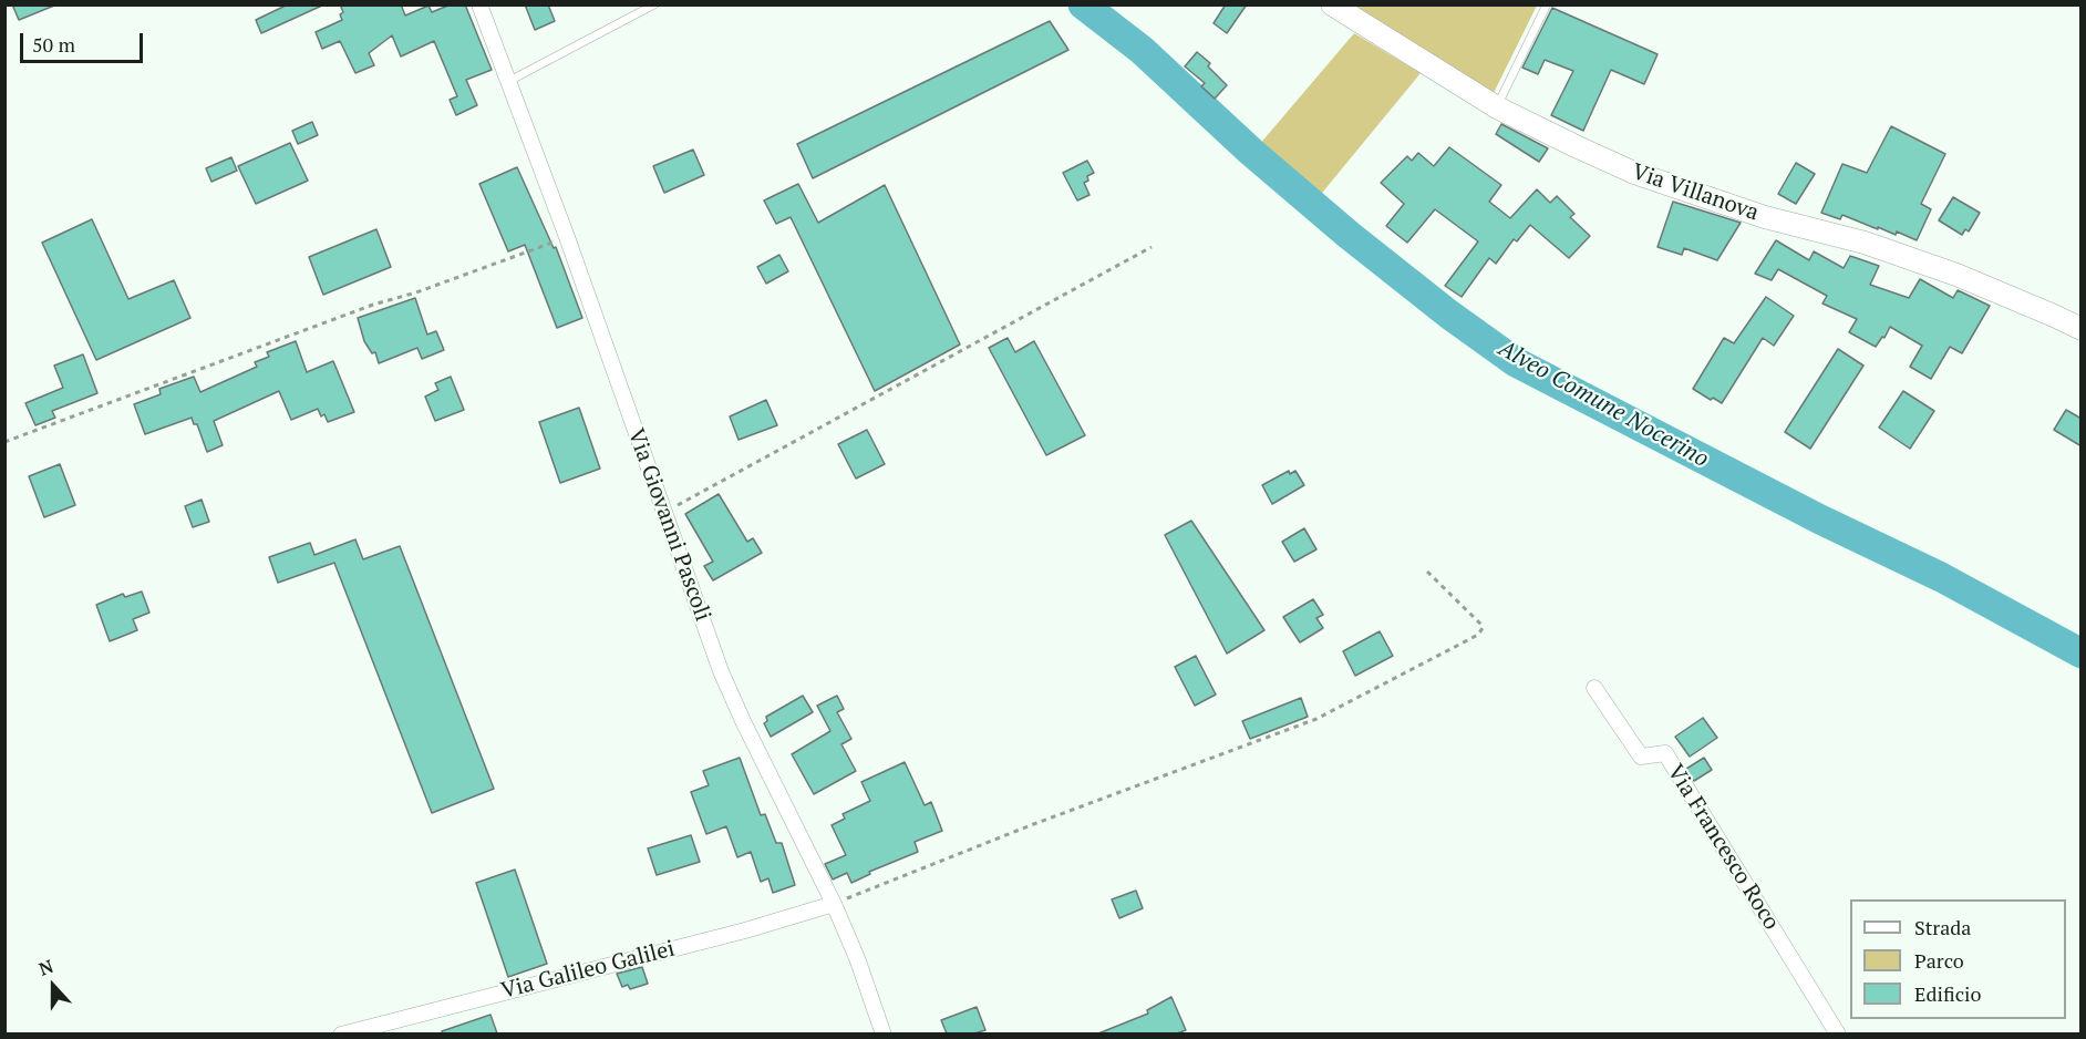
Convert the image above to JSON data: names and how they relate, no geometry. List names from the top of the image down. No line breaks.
{"streets":{"main road":["Via Villanova"],"street":["Via Giovanni Pascoli","Via Francesco Roco","Via Galileo Galilei"]},"crossings":[["Via Giovanni Pascoli","Via Galileo Galilei"]],"water":["Alveo Comune Nocerino"],"legend":["Strada","Parco","Edificio"],"scale_bar":"50 m","north":"top"}
